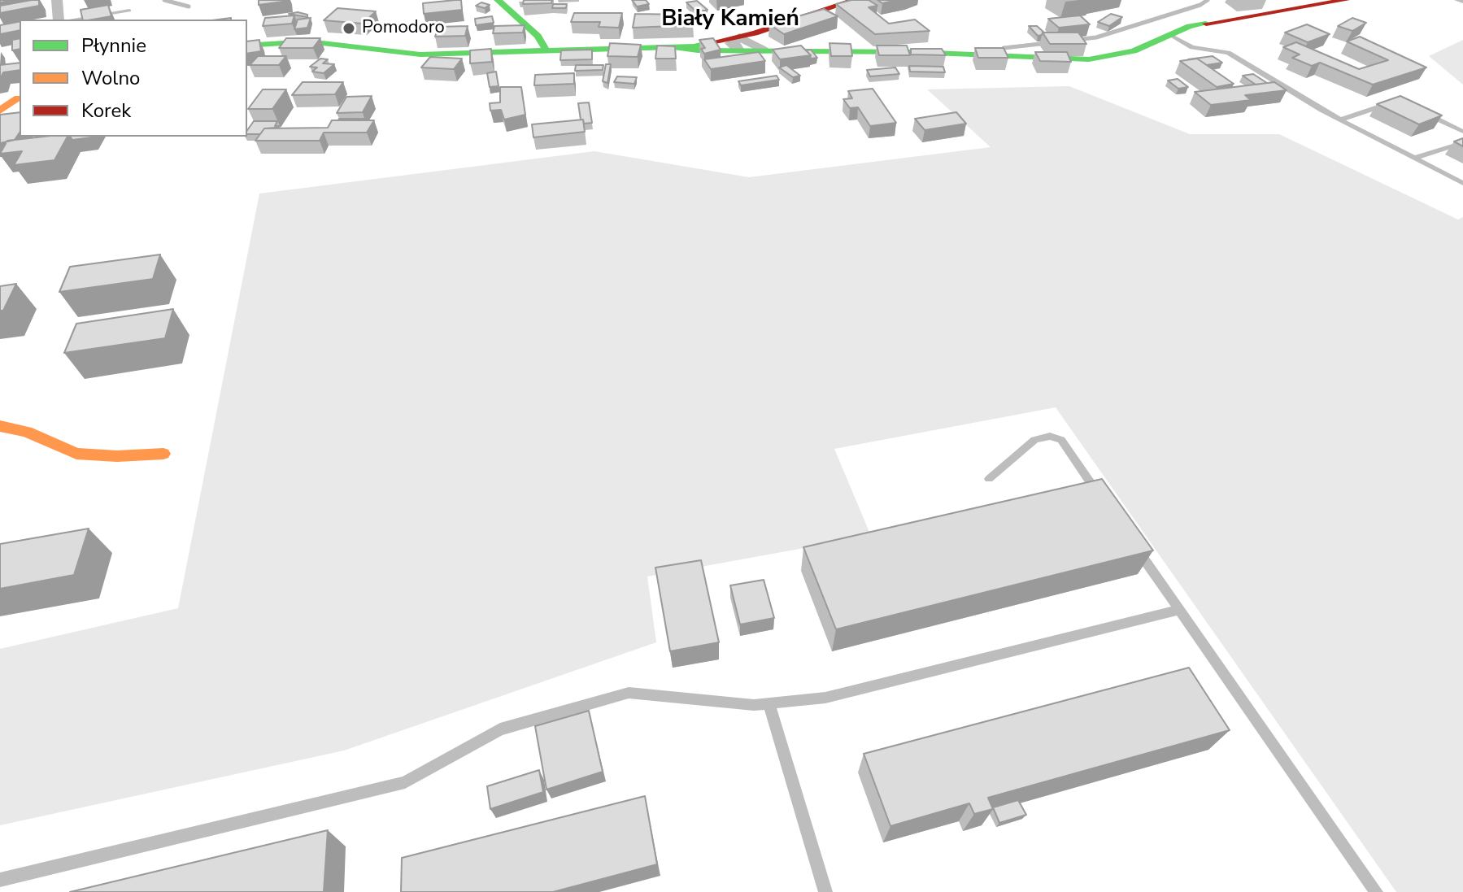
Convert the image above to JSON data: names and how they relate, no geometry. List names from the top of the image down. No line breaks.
{"districts":["Biały Kamień"],"places":["Pomodoro"],"legend":["Płynnie","Wolno","Korek"]}
